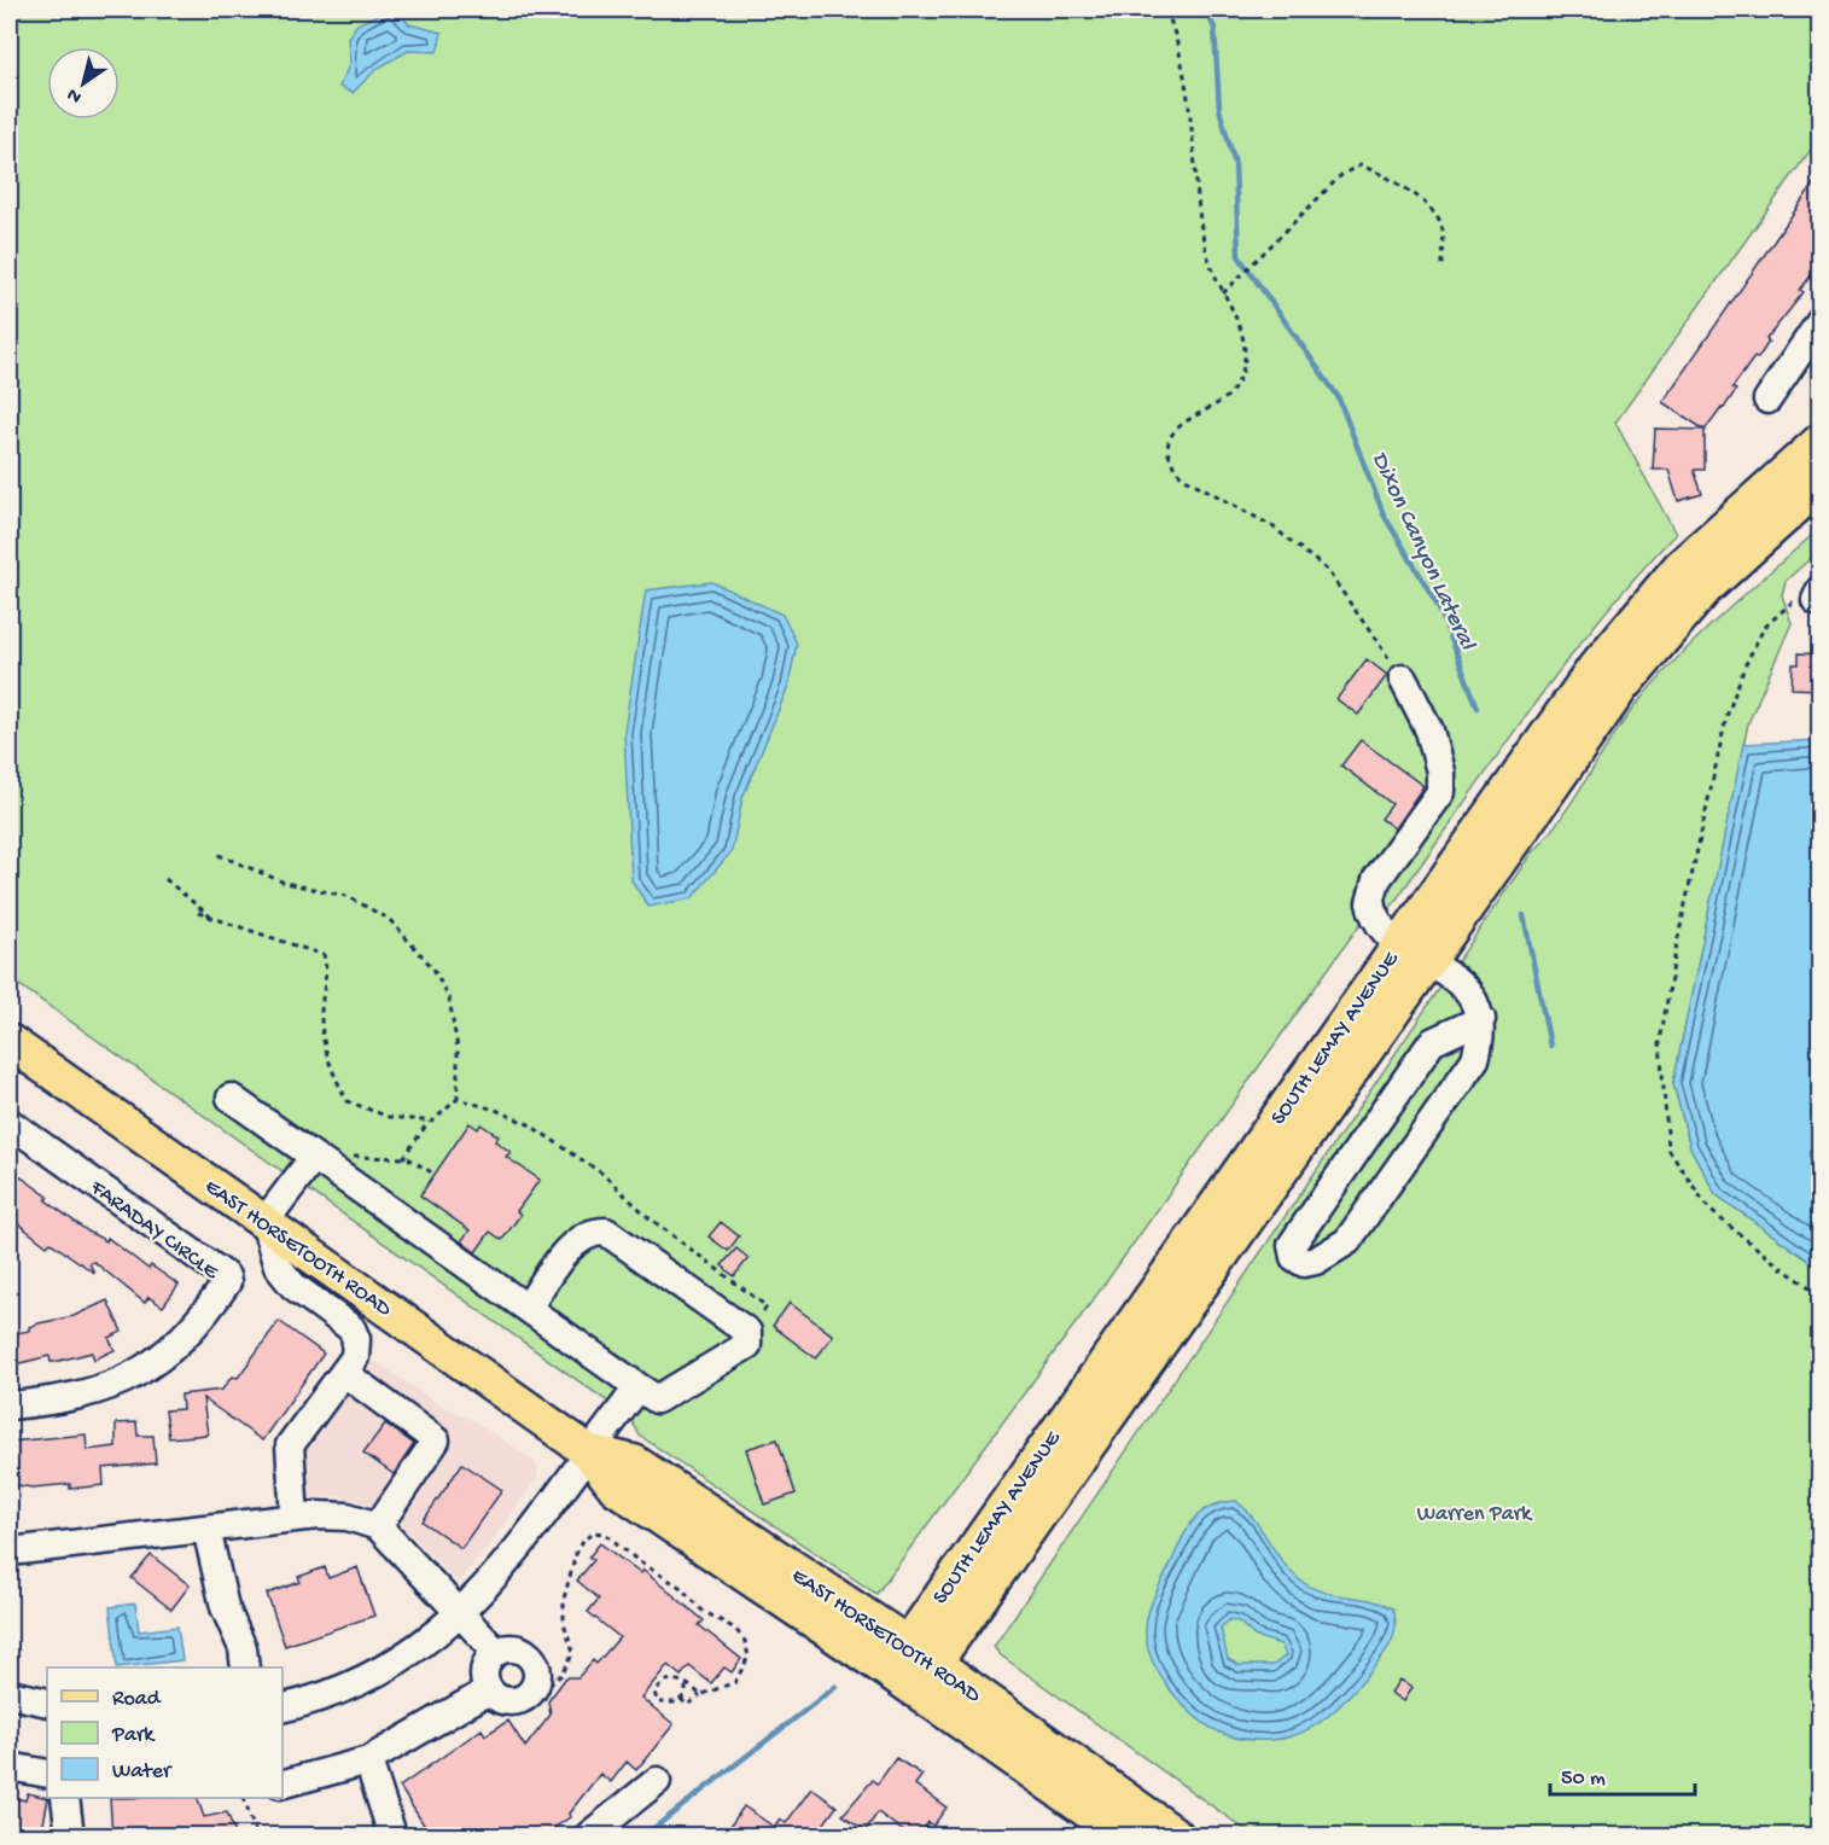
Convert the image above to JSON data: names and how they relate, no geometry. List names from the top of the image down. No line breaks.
{"streets":{"main road":["SOUTH LEMAY AVENUE","EAST HORSETOOTH ROAD"],"street":["FARADAY CIRCLE"]},"crossings":[["SOUTH LEMAY AVENUE","EAST HORSETOOTH ROAD"]],"water":["Dixon Canyon Lateral"],"parks":["Warren Park"],"legend":["Road","Park","Water"],"scale_bar":"50 m","north":"bottom left"}
